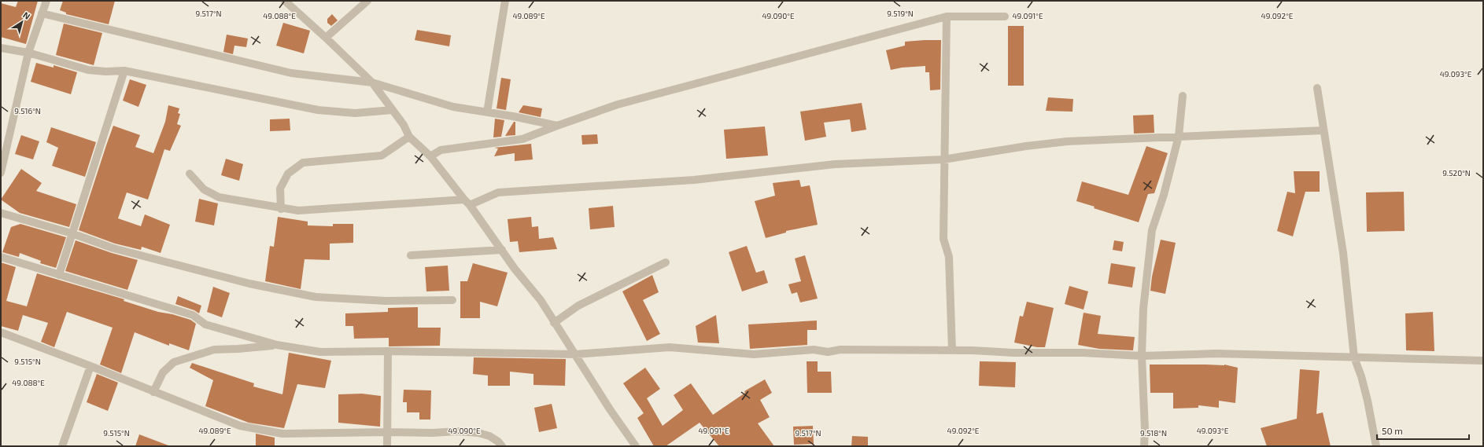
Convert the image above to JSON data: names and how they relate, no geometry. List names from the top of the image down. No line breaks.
{"scale_bar":"50 m","north":"top right","coordinates":["9.517°N","9.519°N","49.088°E","49.089°E","49.090°E","49.091°E","49.092°E","49.093°E","9.516°N","9.520°N","9.515°N","9.518°N"]}
